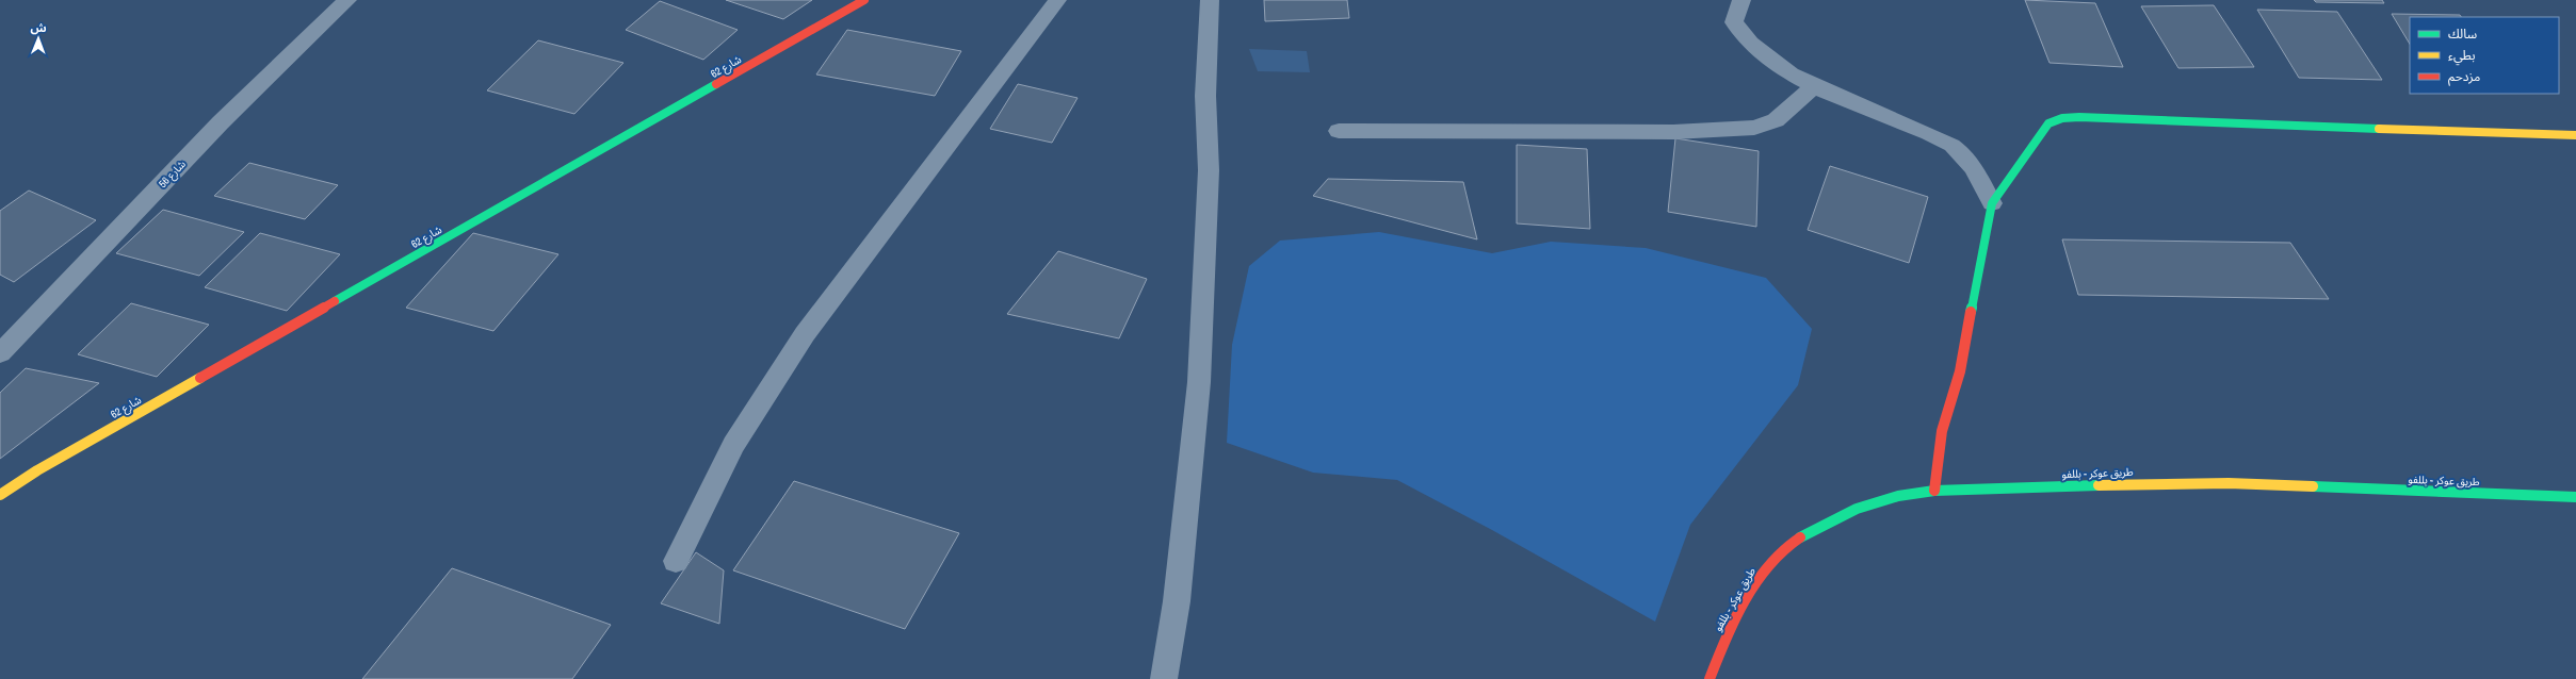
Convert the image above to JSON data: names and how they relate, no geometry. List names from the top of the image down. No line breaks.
{"streets":{"street":["شارع 62","شارع 56","طريق عوكر - بللفو"]},"legend":["سالك","بطيء","مزدحم"],"north":"top"}
